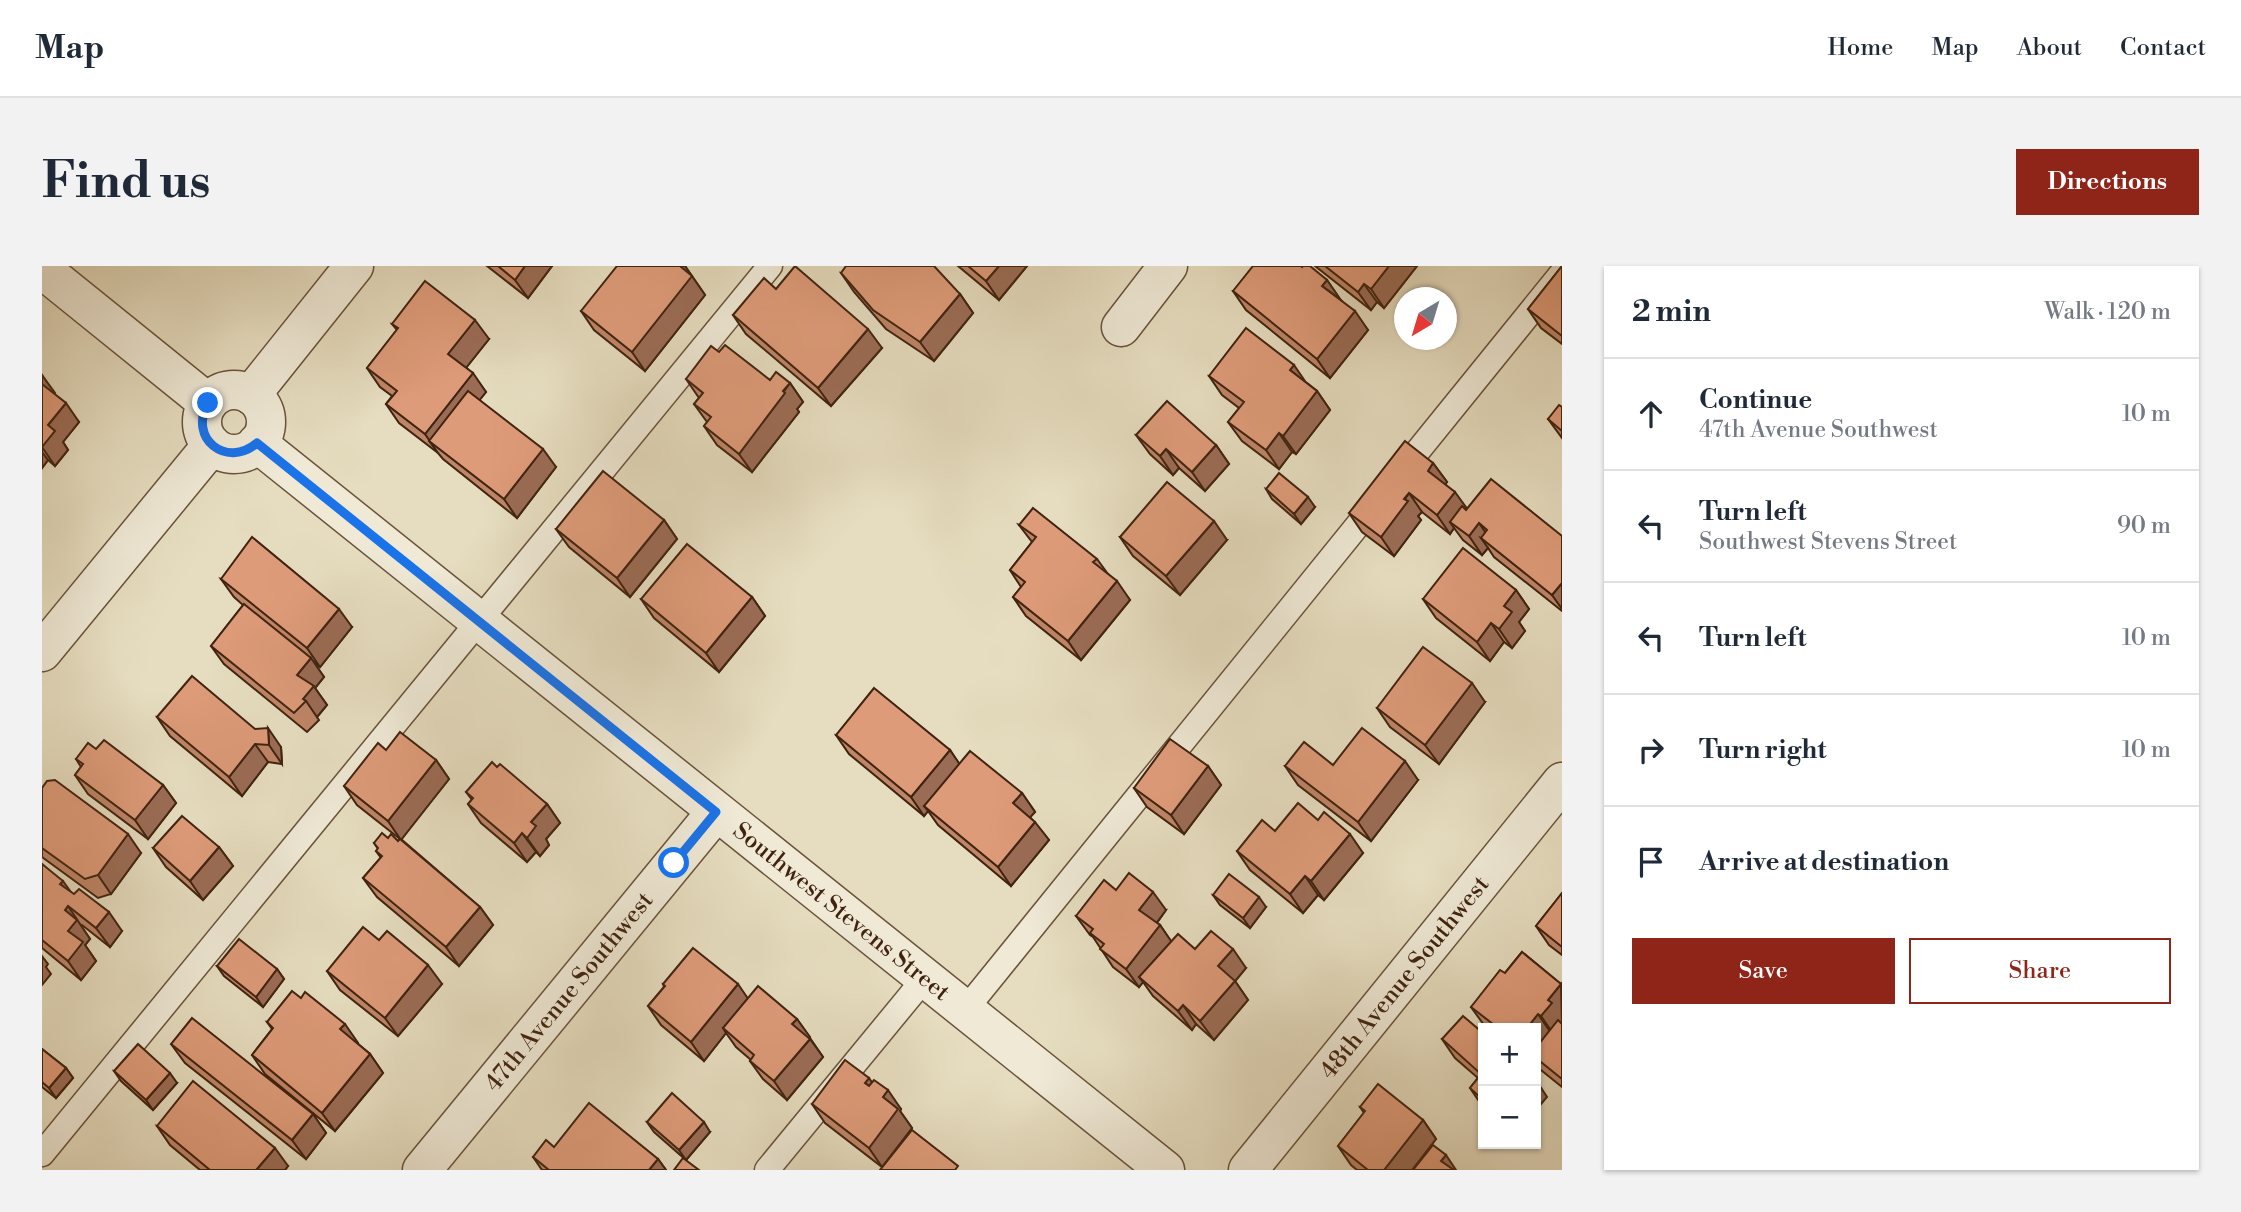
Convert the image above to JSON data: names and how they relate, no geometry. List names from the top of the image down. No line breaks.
{"streets":{"street":["Southwest Stevens Street","48th Avenue Southwest","47th Avenue Southwest"]},"crossings":[["Southwest Stevens Street","47th Avenue Southwest"]],"north":"bottom left","page":{"header":"Map","nav":["Home","Map","About","Contact"],"buttons":["Directions",["Save","Share"]],"title":"Find us","heading":["2 min","Walk · 120 m"],"list":[["Continue","47th Avenue Southwest","10 m"],["Turn left","Southwest Stevens Street","90 m"],["Turn left","10 m"],["Turn right","10 m"],"Arrive at destination"],"map_buttons":["+","−"]}}
